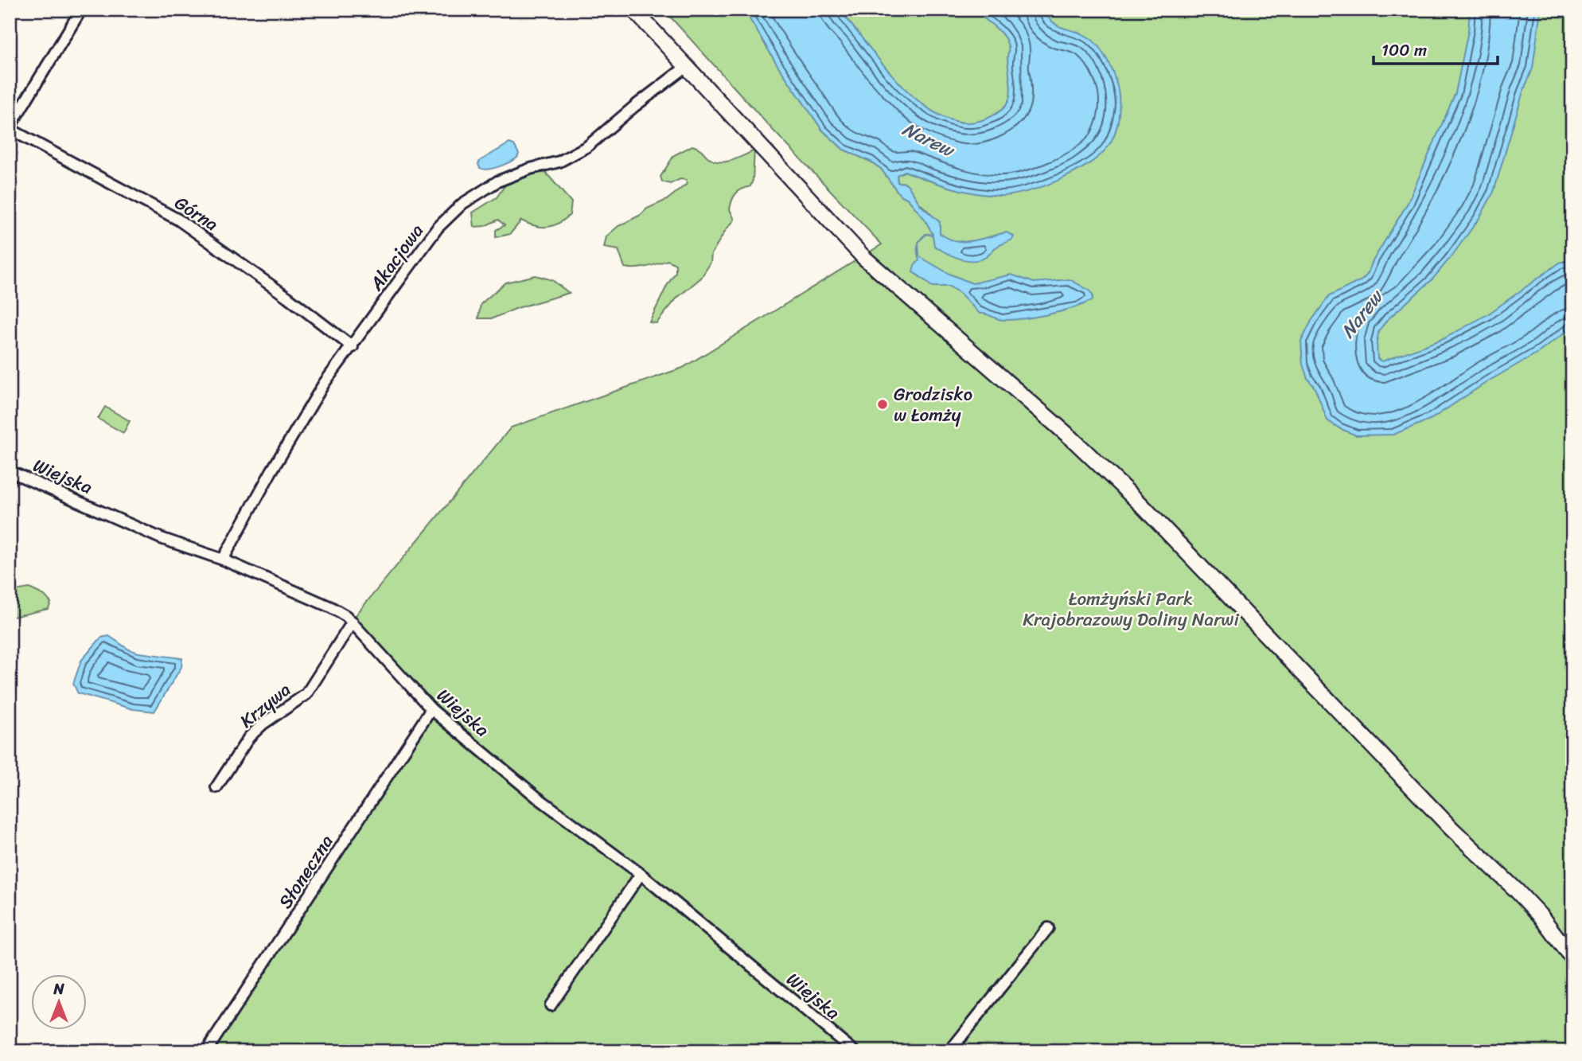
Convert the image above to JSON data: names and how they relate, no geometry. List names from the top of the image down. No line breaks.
{"streets":{"street":["Górna","Akacjowa","Wiejska","Krzywa","Słoneczna"]},"crossings":[["Górna","Akacjowa"],["Akacjowa","Wiejska"],["Wiejska","Krzywa"],["Wiejska","Słoneczna"]],"water":["Narew"],"parks":["Łomżyński Park Krajobrazowy Doliny Narwi"],"places":["Grodzisko w Łomży"],"scale_bar":"100 m","north":"top"}
